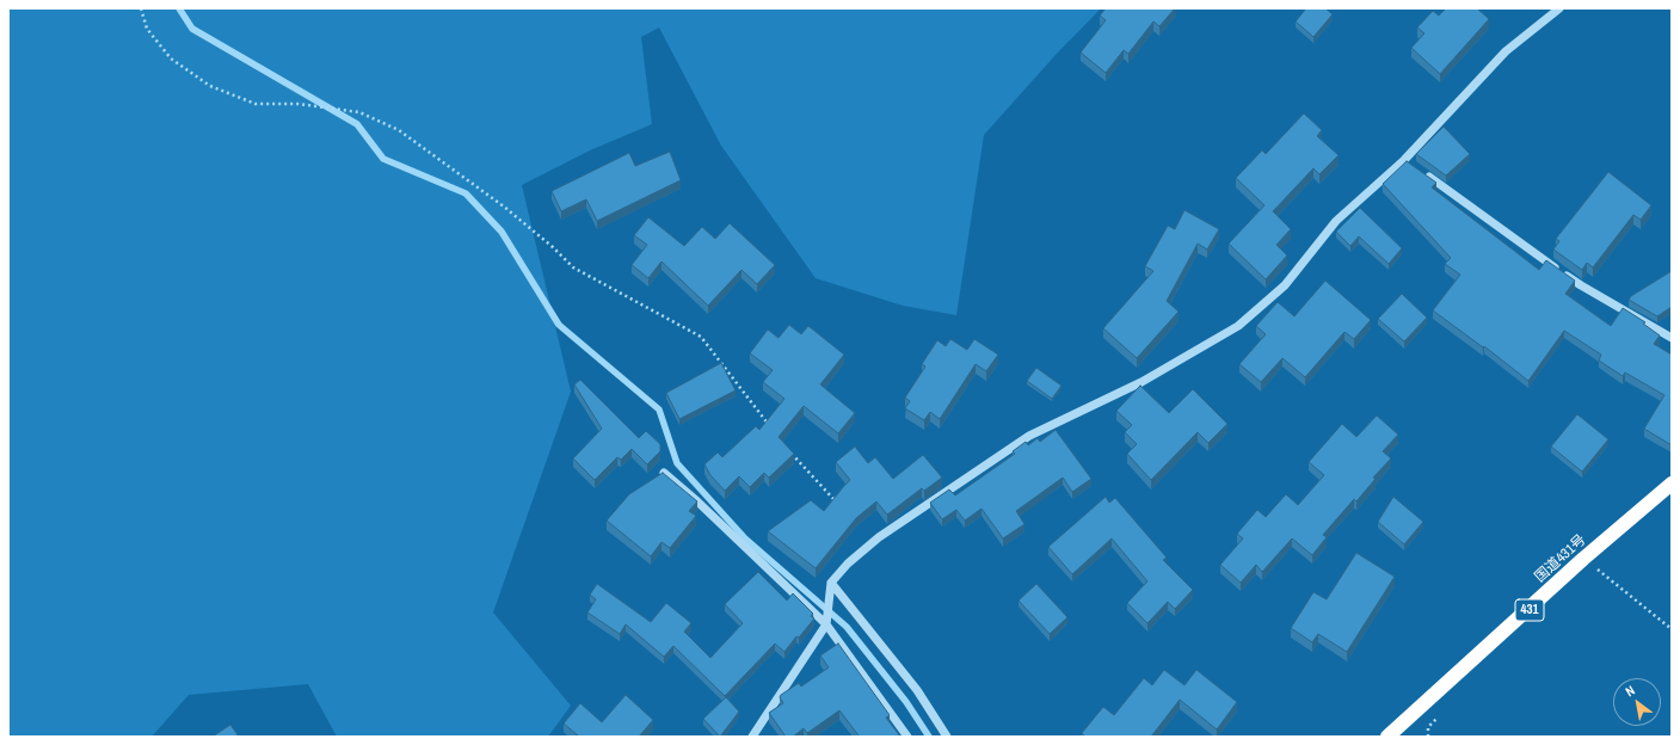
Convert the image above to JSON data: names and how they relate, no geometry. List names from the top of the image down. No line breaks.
{"streets":{"highway":["国道431号","431"]},"north":"top left"}
